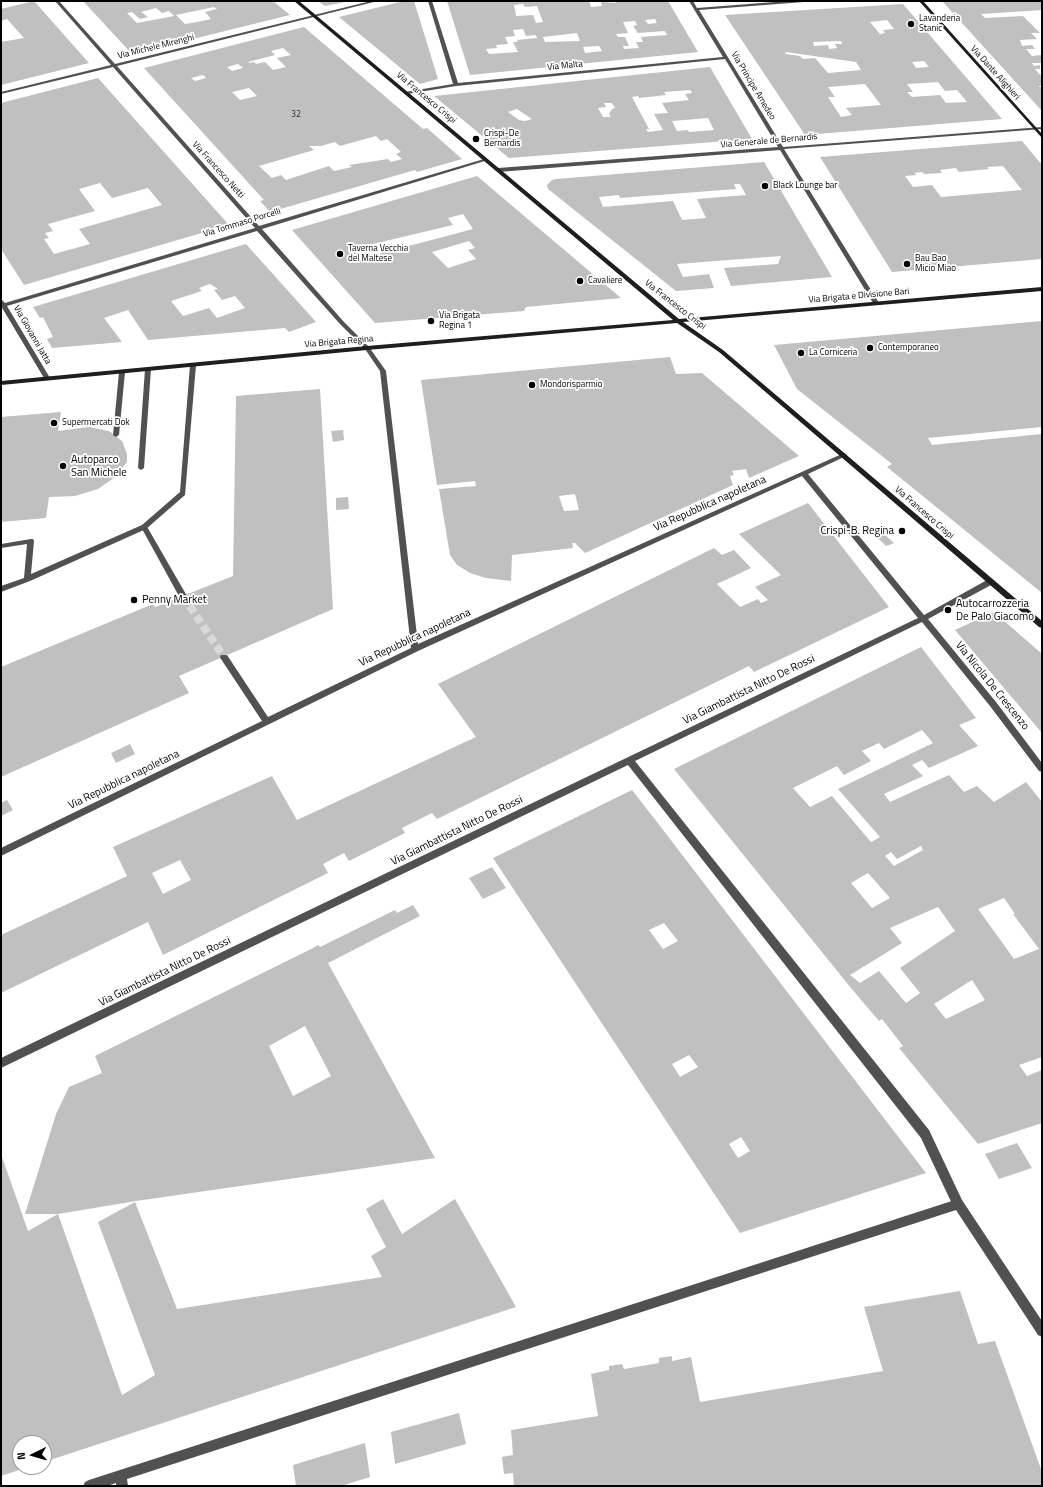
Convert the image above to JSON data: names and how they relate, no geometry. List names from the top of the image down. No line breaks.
{"streets":{"main road":["Via Dante Alighieri","Via Francesco Crispi","Via Brigata e Divisione Bari","Via Brigata Regina"],"street":["Via Michele Mirenghi","Via Malta","Via Principe Amedeo","Via Generale de Bernardis","Via Francesco Netti","Via Tommaso Porcelli","Via Giovanni Jatta","Via Repubblica napoletana","Via Nicola De Crescenzo","Via Giambattista Nitto De Rossi"]},"crossings":[["Via Michele Mirenghi","Via Francesco Crispi"],["Via Michele Mirenghi","Via Francesco Netti"],["Via Malta","Via Principe Amedeo"],["Via Malta","Via Francesco Crispi"],["Via Dante Alighieri","Via Generale de Bernardis"],["Via Principe Amedeo","Via Generale de Bernardis"],["Via Principe Amedeo","Via Brigata e Divisione Bari"],["Via Francesco Crispi","Via Generale de Bernardis"],["Via Francesco Crispi","Via Tommaso Porcelli"],["Via Francesco Crispi","Via Brigata e Divisione Bari"],["Via Francesco Crispi","Via Brigata Regina"],["Via Francesco Crispi","Via Repubblica napoletana"],["Via Francesco Crispi","Via Giambattista Nitto De Rossi"],["Via Francesco Netti","Via Tommaso Porcelli"],["Via Francesco Netti","Via Brigata Regina"],["Via Francesco Netti","Via Repubblica napoletana"],["Via Tommaso Porcelli","Via Giovanni Jatta"],["Via Brigata e Divisione Bari","Via Brigata Regina"],["Via Giovanni Jatta","Via Brigata Regina"],["Via Repubblica napoletana","Via Nicola De Crescenzo"],["Via Nicola De Crescenzo","Via Giambattista Nitto De Rossi"]],"places":["Lavanderia Stanic","Crispi-De Bernardis","Black Lounge bar","Taverna Vecchia del Maltese","Bau Bao Micio Miao","Cavaliere","Via Brigata Regina 1","Contemporaneo","La Corniceria","Mondorisparmio","Supermercati Dok","Autoparco San Michele","Crispi-B. Regina","Penny Market","Autocarrozzeria De Palo Giacomo"],"house_numbers":["32"],"north":"left"}
